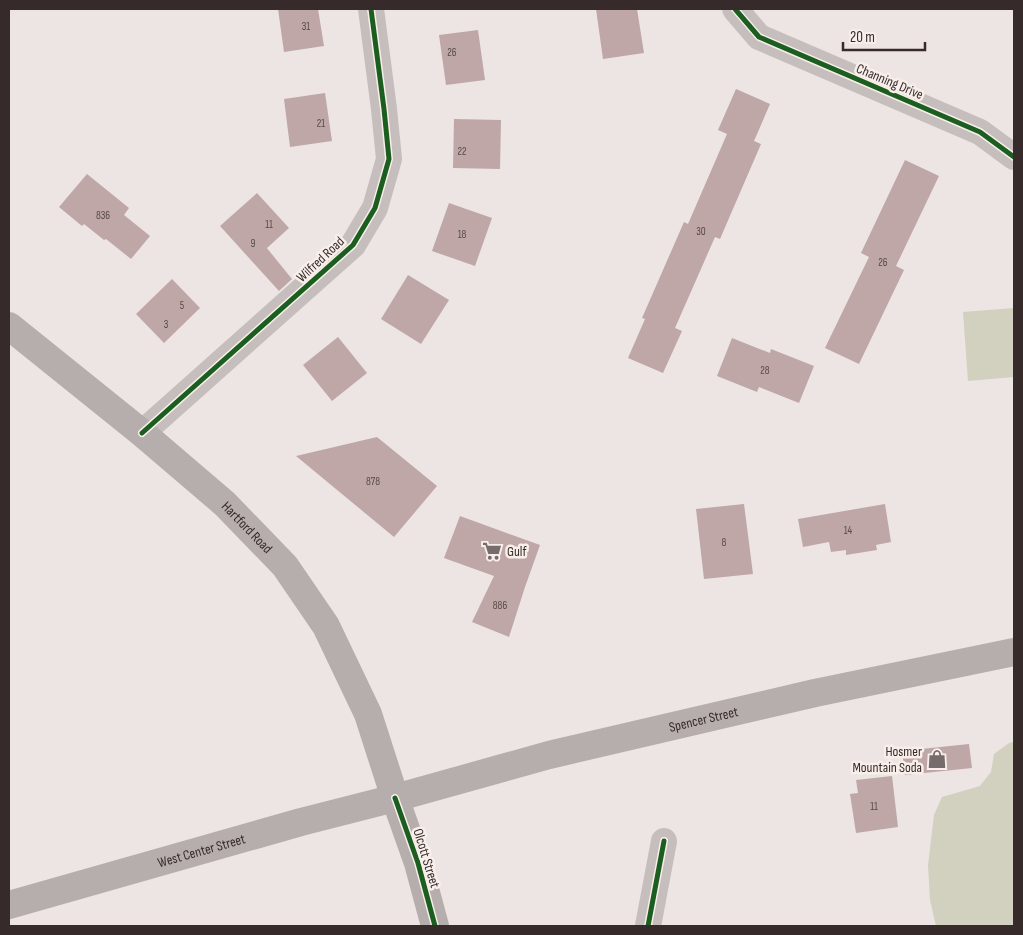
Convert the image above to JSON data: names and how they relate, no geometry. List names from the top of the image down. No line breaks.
{"streets":{"main road":["Hartford Road","Spencer Street","West Center Street","Olcott Street"],"street":["Channing Drive","Wilfred Road"]},"crossings":[["Wilfred Road","Hartford Road"],["Hartford Road","Spencer Street"],["Hartford Road","West Center Street"],["Hartford Road","Olcott Street"],["Spencer Street","West Center Street"],["Spencer Street","Olcott Street"],["West Center Street","Olcott Street"]],"places":{"supermarket":["Gulf"],"shop":["Hosmer Mountain Soda"]},"house_numbers":["31","26","21","22","836","11","30","18","9","26","5","3","28","878","14","8","886","11"],"scale_bar":"20 m"}
